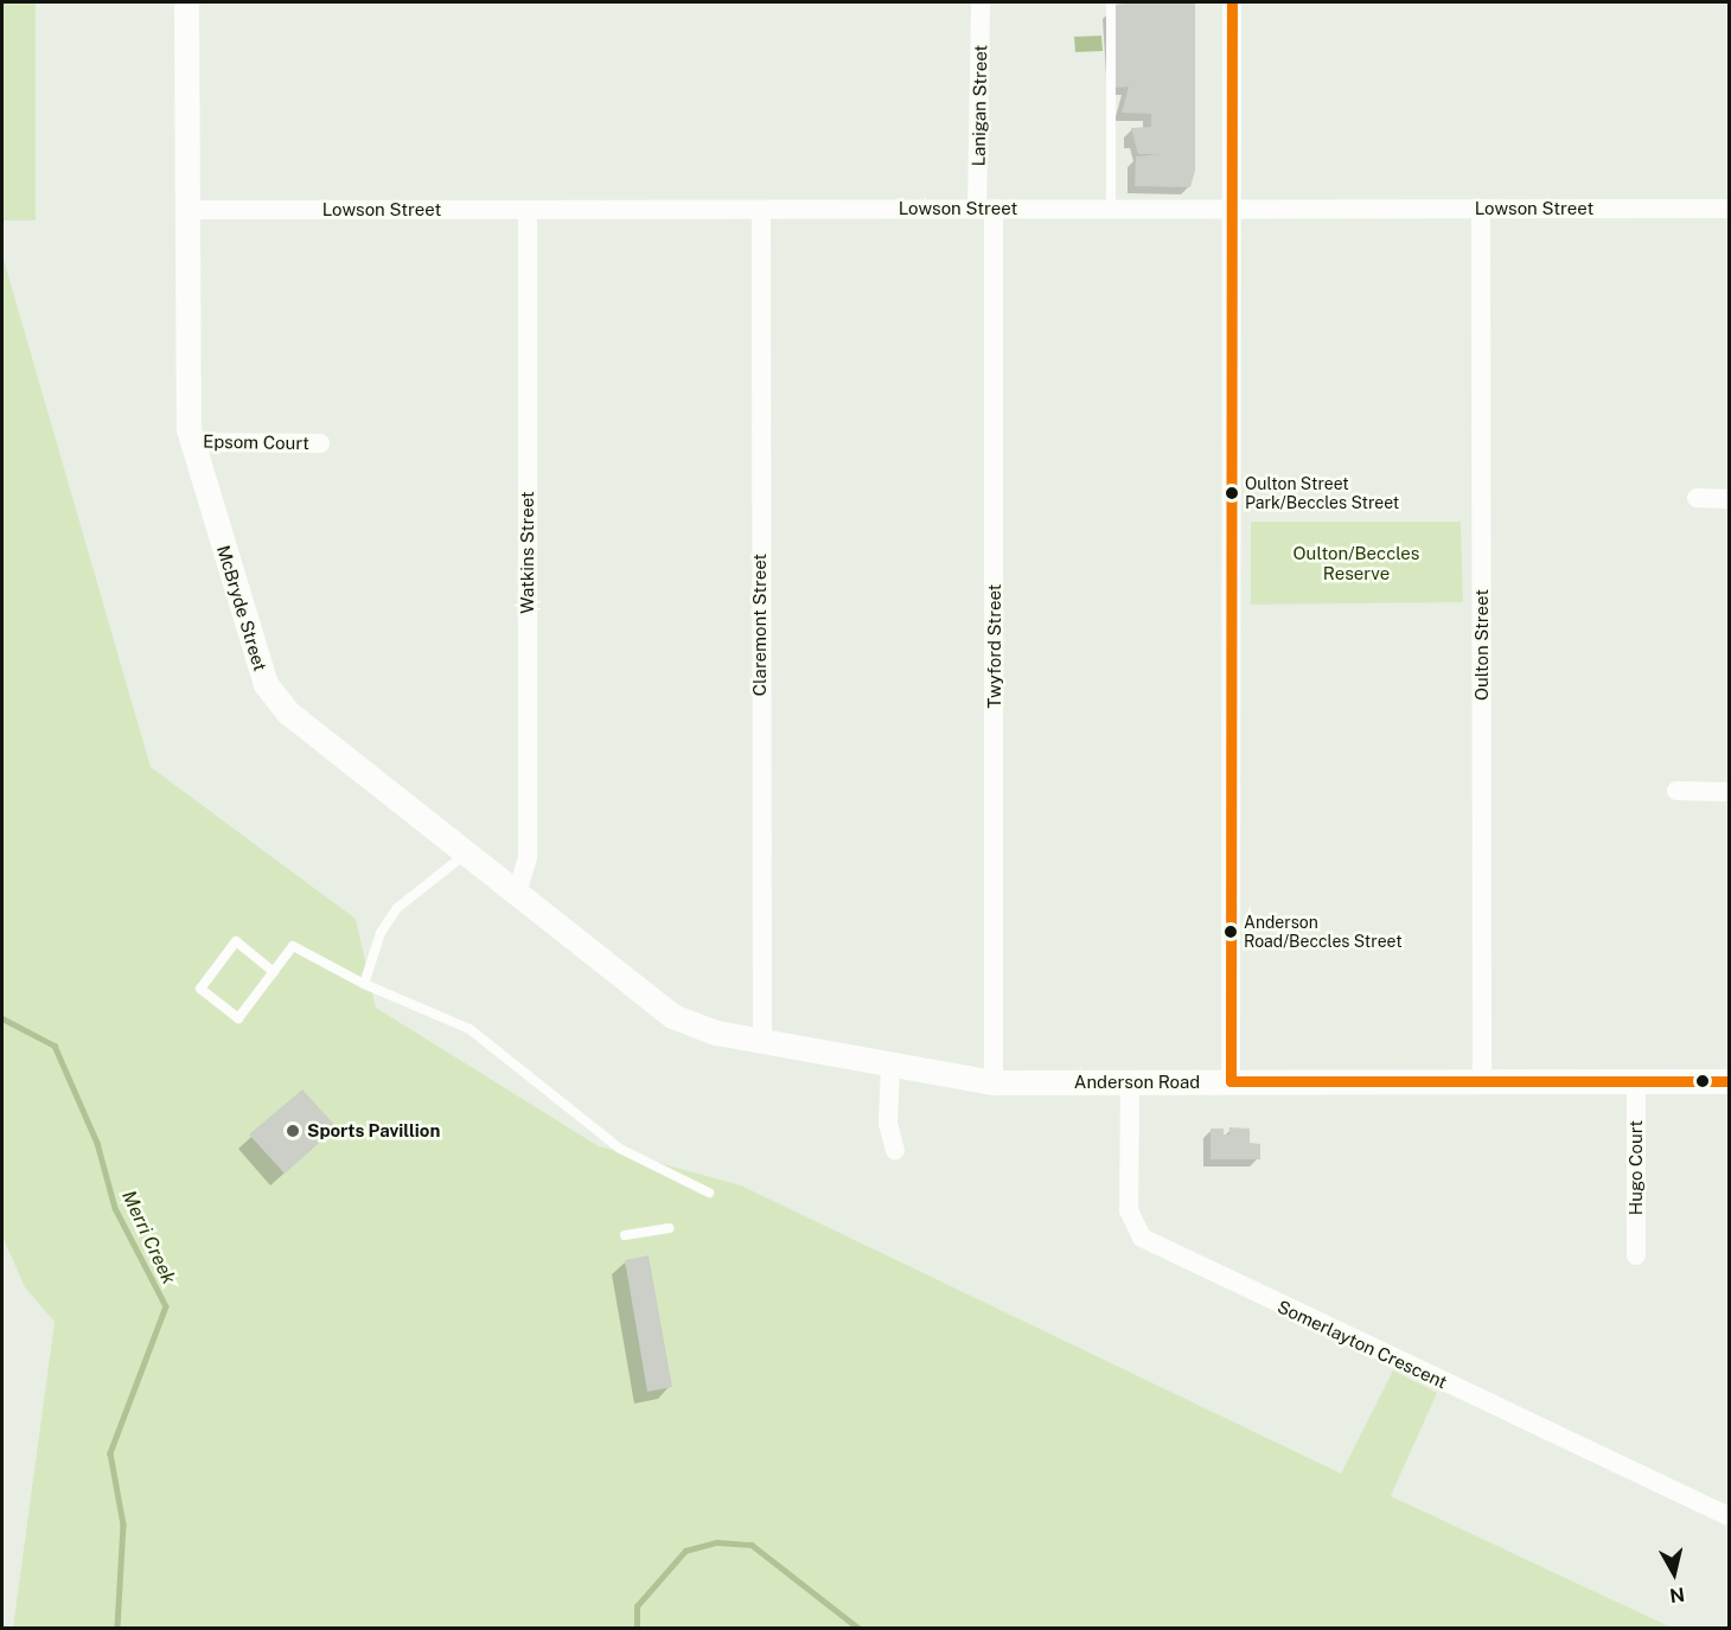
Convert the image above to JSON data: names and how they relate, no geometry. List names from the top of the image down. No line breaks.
{"streets":{"street":["Lanigan Street","Lowson Street","Epsom Court","Watkins Street","McBryde Street","Claremont Street","Oulton Street","Twyford Street","Anderson Road","Hugo Court","Somerlayton Crescent"]},"crossings":[["Lanigan Street","Lowson Street"],["Lanigan Street","Twyford Street"],["Lowson Street","Watkins Street"],["Lowson Street","McBryde Street"],["Lowson Street","Claremont Street"],["Lowson Street","Oulton Street"],["Lowson Street","Twyford Street"],["Epsom Court","McBryde Street"],["Watkins Street","McBryde Street"],["McBryde Street","Claremont Street"],["McBryde Street","Anderson Road"],["Claremont Street","Anderson Road"],["Oulton Street","Anderson Road"],["Twyford Street","Anderson Road"],["Anderson Road","Hugo Court"],["Anderson Road","Somerlayton Crescent"]],"water":["Merri Creek"],"parks":["Oulton/Beccles Reserve"],"places":["Oulton Street Park/Beccles Street","Anderson Road/Beccles Street","Sports Pavillion"],"north":"bottom"}
